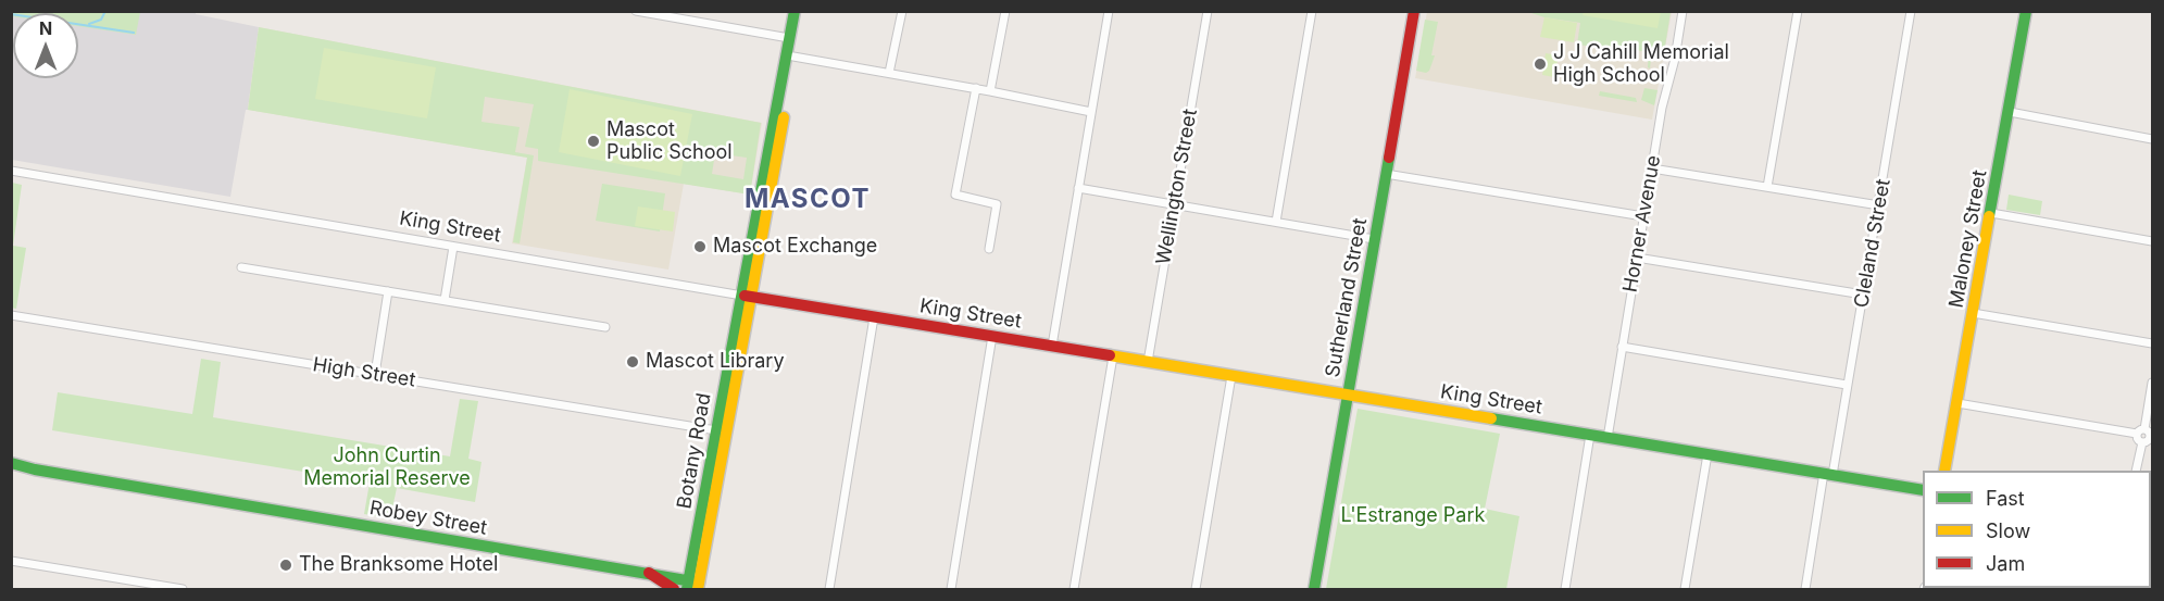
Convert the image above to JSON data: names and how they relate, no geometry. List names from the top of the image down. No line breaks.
{"streets":{"main road":["King Street","Maloney Street","Sutherland Street","Botany Road","Robey Street"],"street":["Wellington Street","Horner Avenue","Cleland Street","High Street"]},"crossings":[["Wellington Street","King Street"],["Horner Avenue","King Street"],["King Street","Cleland Street"],["King Street","Sutherland Street"],["King Street","Botany Road"],["High Street","Botany Road"],["Botany Road","Robey Street"]],"districts":["MASCOT"],"parks":["John Curtin Memorial Reserve","L'Estrange Park"],"places":["J J Cahill Memorial High School","Mascot Public School","Mascot Exchange","Mascot Library","The Branksome Hotel"],"legend":["Fast","Slow","Jam"],"north":"top"}
